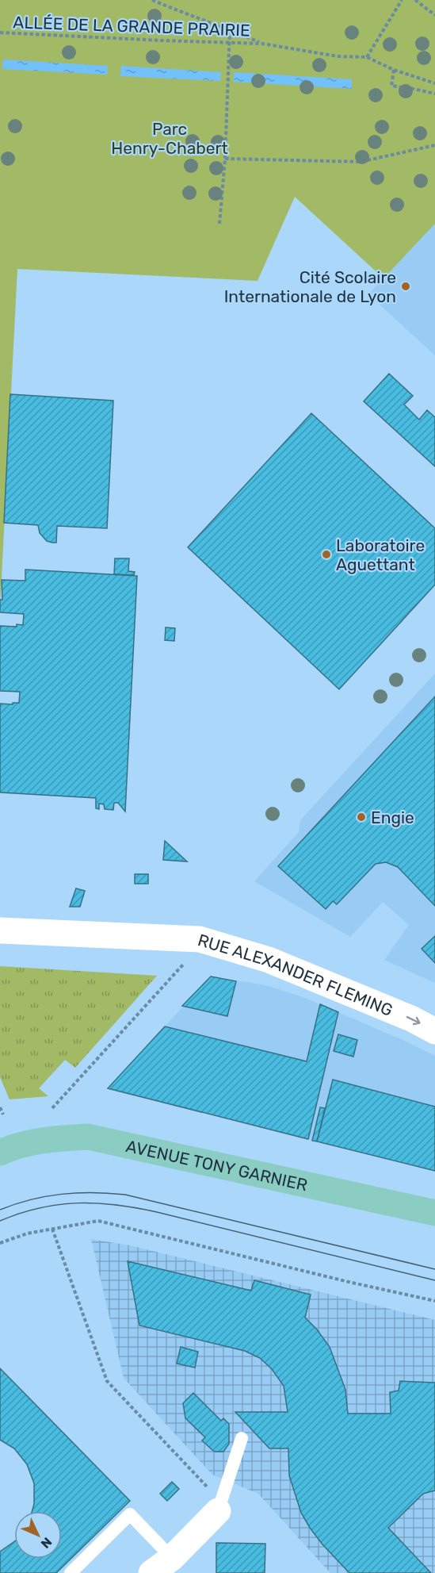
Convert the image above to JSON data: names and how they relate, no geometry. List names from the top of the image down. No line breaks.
{"streets":{"main road":["AVENUE TONY GARNIER"],"street":["RUE ALEXANDER FLEMING"],"path":["ALLÉE DE LA GRANDE PRAIRIE"]},"one_way":["RUE ALEXANDER FLEMING"],"parks":["Parc Henry-Chabert"],"places":["Cité Scolaire Internationale de Lyon","Laboratoire Aguettant","Engie"],"north":"bottom right"}
